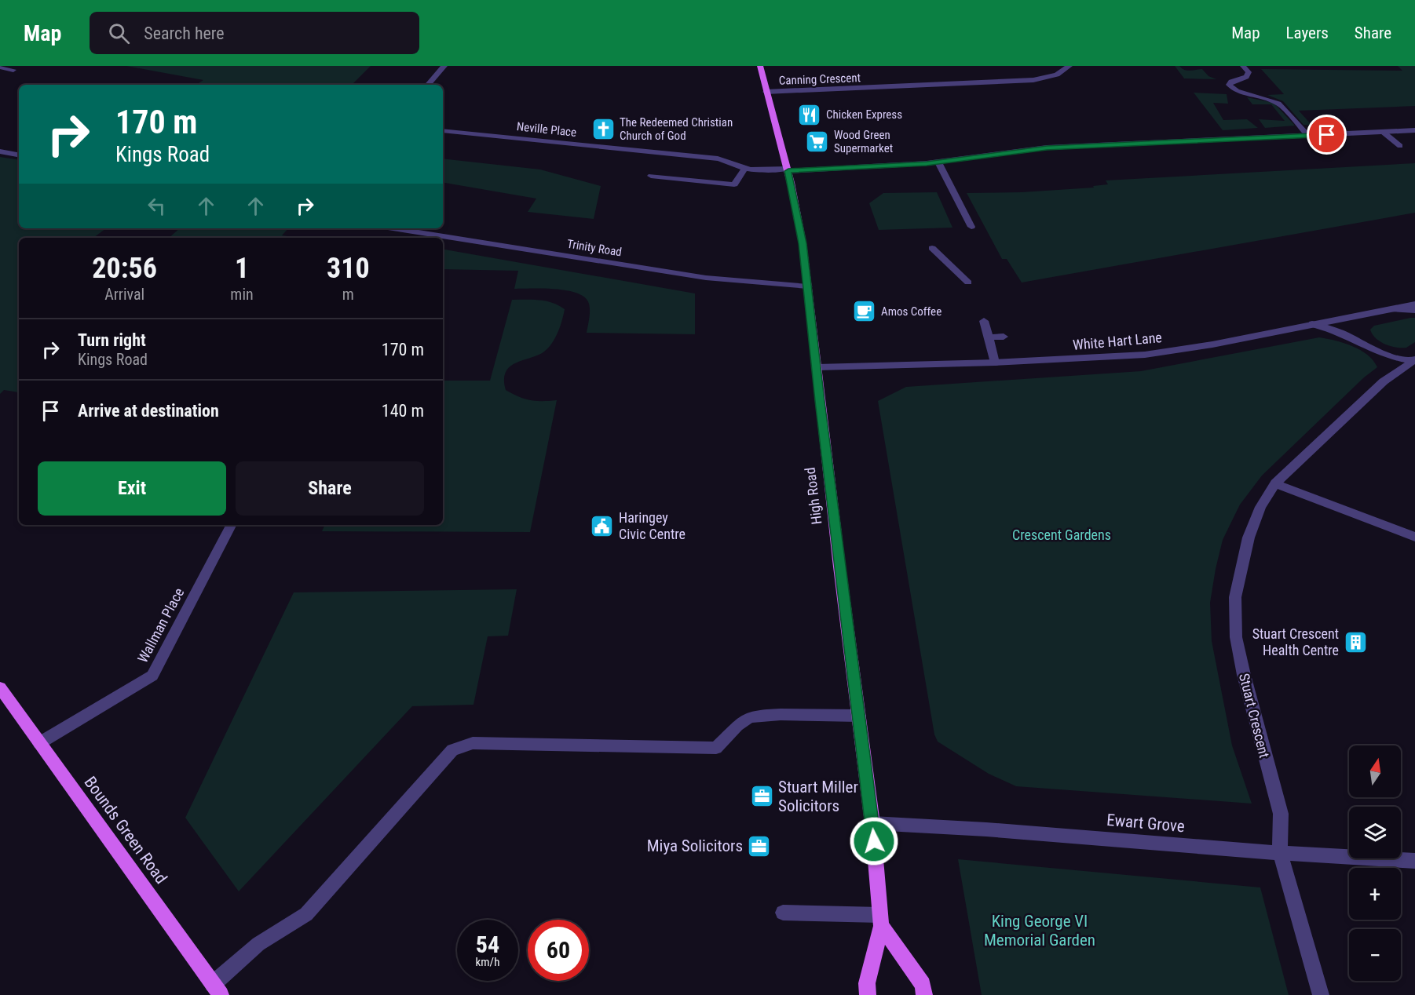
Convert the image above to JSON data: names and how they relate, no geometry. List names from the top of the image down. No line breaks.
{"streets":{"main road":["High Road","Bounds Green Road"],"street":["Canning Crescent","Neville Place","Trinity Road","White Hart Lane","Wallman Place","Stuart Crescent","Ewart Grove"]},"crossings":[["Canning Crescent","High Road"],["Neville Place","High Road"],["Trinity Road","High Road"],["White Hart Lane","High Road"],["High Road","Ewart Grove"],["Wallman Place","Bounds Green Road"],["Stuart Crescent","Ewart Grove"]],"parks":["Crescent Gardens","King George VI Memorial Garden"],"places":{"restaurant":["Chicken Express"],"church":["The Redeemed Christian Church of God"],"supermarket":["Wood Green Supermarket"],"cafe":["Amos Coffee"],"public building":["Haringey Civic Centre"],"building":["Stuart Crescent Health Centre"],"office":["Stuart Miller Solicitors","Miya Solicitors"]},"north":"top","page":{"header":"Map","search":"Search here","nav":["Map","Layers","Share"],"turn":["170 m","Kings Road"],"eta":["20:56","Arrival","1","min","310","m"],"list":[{"name":"Turn right","note":"Kings Road","value":"170 m"},{"name":"Arrive at destination","value":"140 m"}],"buttons":["Exit","Share"],"map_buttons":["+","−"],"speed":"54 km/h","limit":"60"}}
